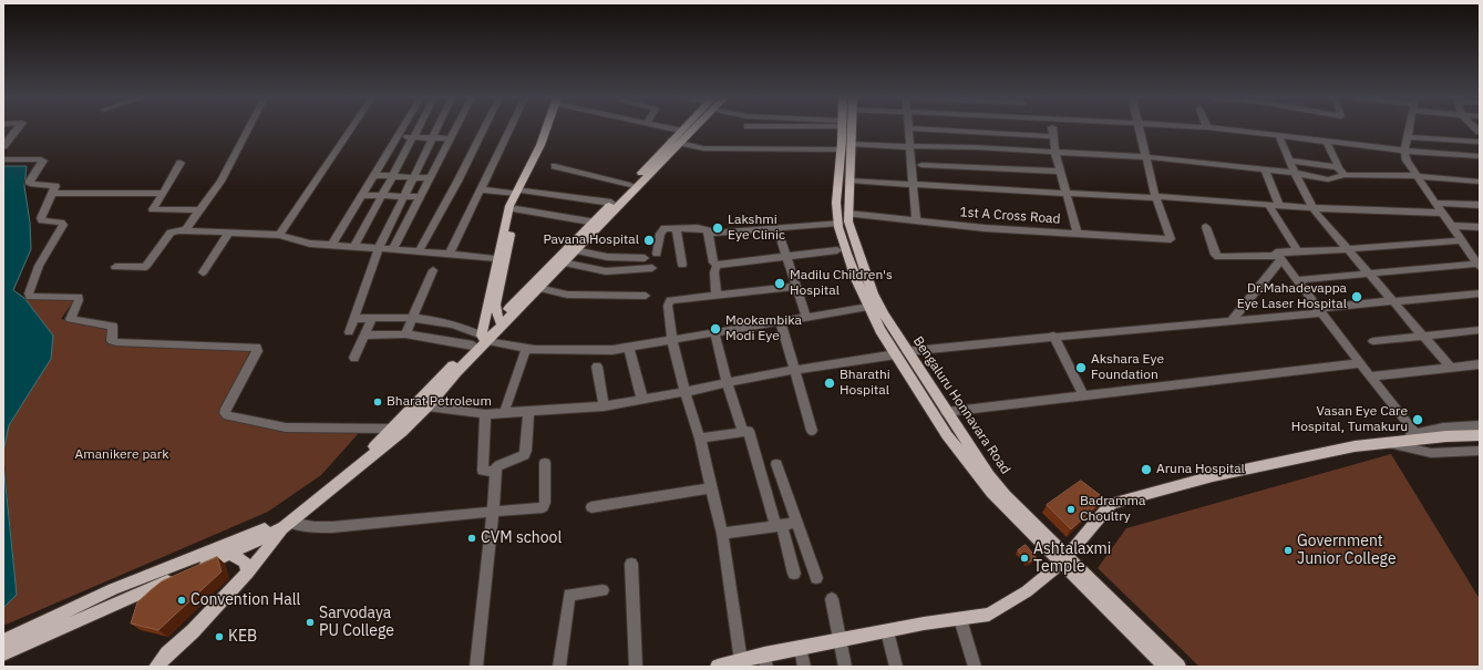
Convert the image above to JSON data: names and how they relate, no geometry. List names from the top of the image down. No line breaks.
{"streets":{"main road":["Bengaluru Honnavara Road"],"street":["1st A Cross Road"]},"crossings":[["1st A Cross Road","Bengaluru Honnavara Road"]],"parks":["Amanikere park"],"places":["Lakshmi Eye Clinic","Pavana Hospital","Madilu Children's Hospital","Dr.Mahadevappa Eye Laser Hospital","Mookambika Modi Eye","Akshara Eye Foundation","Bharathi Hospital","Bharat Petroleum","Vasan Eye Care Hospital, Tumakuru","Aruna Hospital","Badramma Choultry","CVM school","Government Junior College","Ashtalaxmi Temple","Convention Hall","Sarvodaya PU College","KEB"]}
